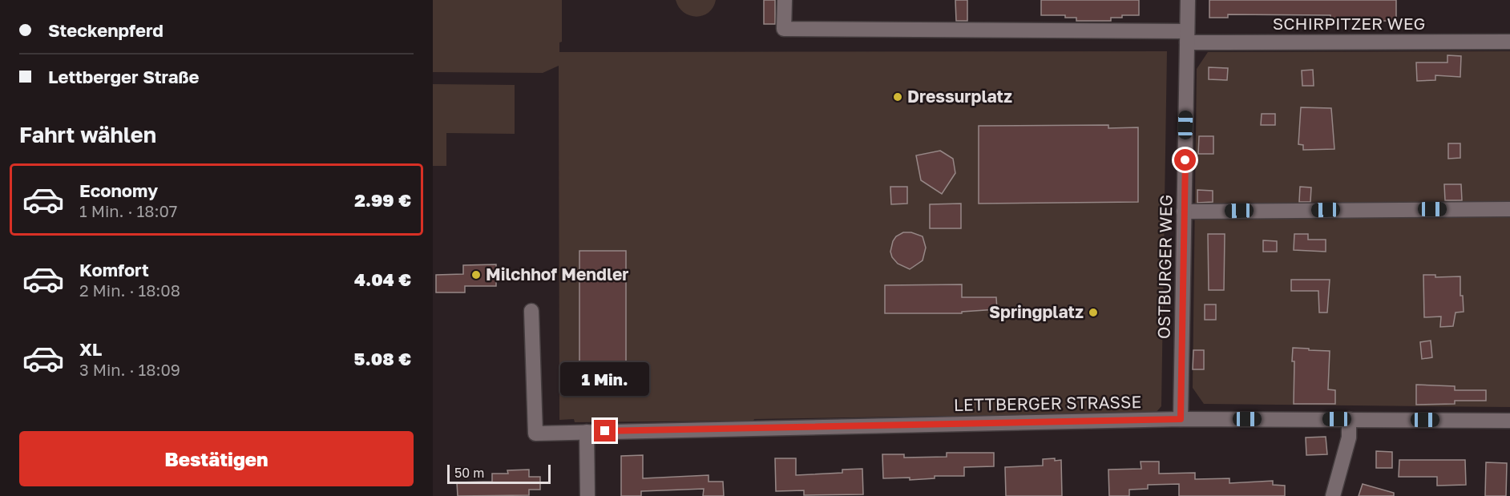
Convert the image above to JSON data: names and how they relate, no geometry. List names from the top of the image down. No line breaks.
{"streets":{"street":["SCHIRPITZER WEG","OSTBURGER WEG","LETTBERGER STRASSE"]},"crossings":[["SCHIRPITZER WEG","OSTBURGER WEG"],["OSTBURGER WEG","LETTBERGER STRASSE"]],"places":["Dressurplatz","Milchhof Mendler","Springplatz"],"scale_bar":"50 m","page":{"banner":["Steckenpferd","Lettberger Straße"],"heading":"Fahrt wählen","list":[{"name":"Economy","note":"1 Min. · 18:07","value":"2.99 €"},{"name":"Komfort","note":"2 Min. · 18:08","value":"4.04 €"},{"name":"XL","note":"3 Min. · 18:09","value":"5.08 €"}],"bubble":"1 Min.","buttons":"Bestätigen","scale":"50 m"}}
